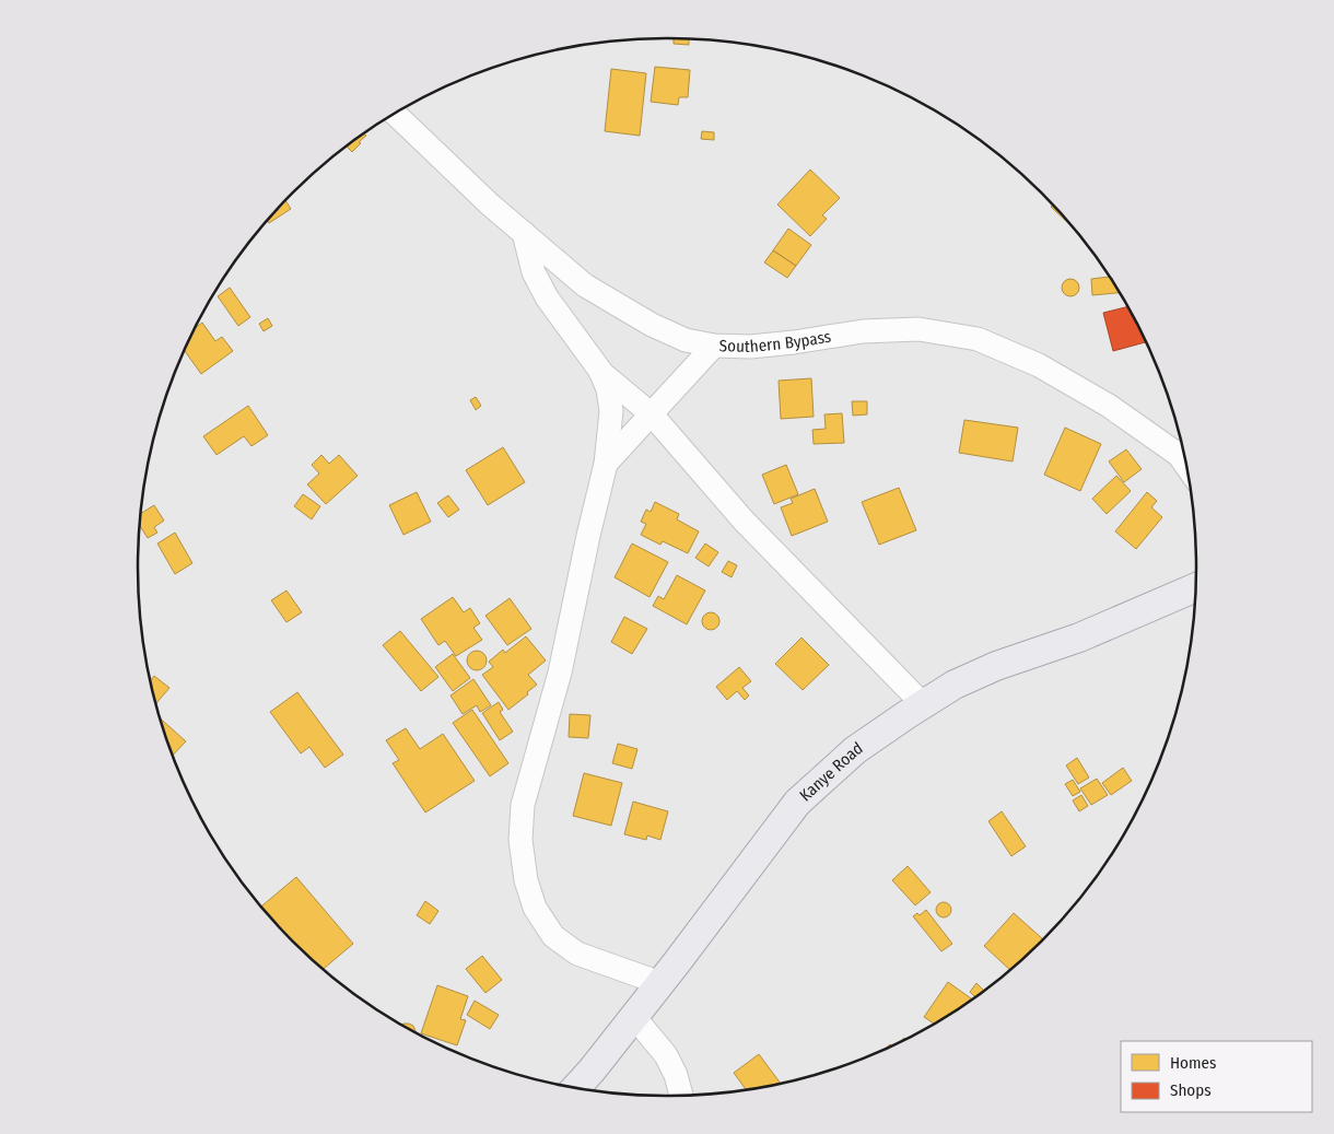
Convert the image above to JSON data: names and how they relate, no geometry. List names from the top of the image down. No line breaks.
{"streets":{"main road":["Kanye Road"],"street":["Southern Bypass"]},"legend":["Homes","Shops"]}
